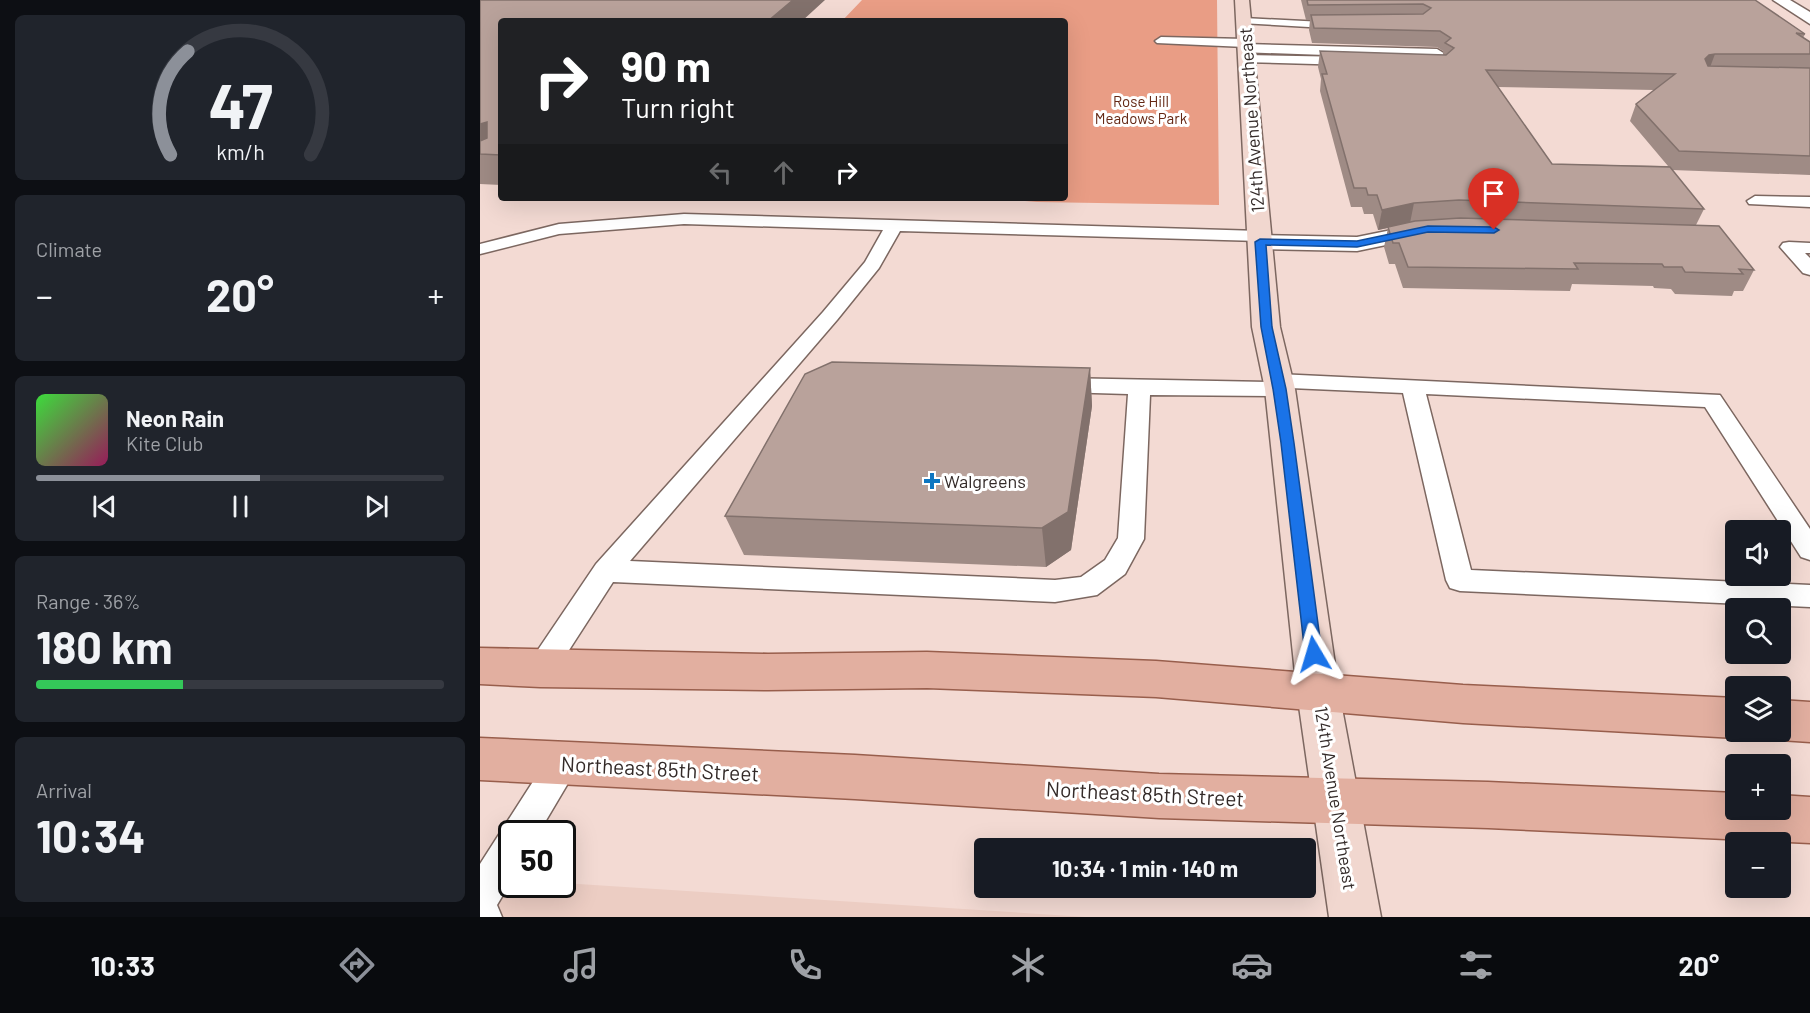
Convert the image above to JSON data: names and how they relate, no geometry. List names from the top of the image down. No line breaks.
{"streets":{"main road":["124th Avenue Northeast","Northeast 85th Street"]},"crossings":[["124th Avenue Northeast","Northeast 85th Street"]],"parks":["Rose Hill Meadows Park"],"places":{"health":["Walgreens"]},"page":{"turn":["90 m","Turn right"],"tile":["Climate",["Range · 36%","180 km"],["Arrival","10:34"]],"heat":["−","20°","+"],"song":["Neon Rain","Kite Club"],"map_buttons":["+","−"],"limit":"50","trip":"10:34 · 1 min · 140 m","tabs":["10:33","20°"],"gauge":["47","km/h"]}}
